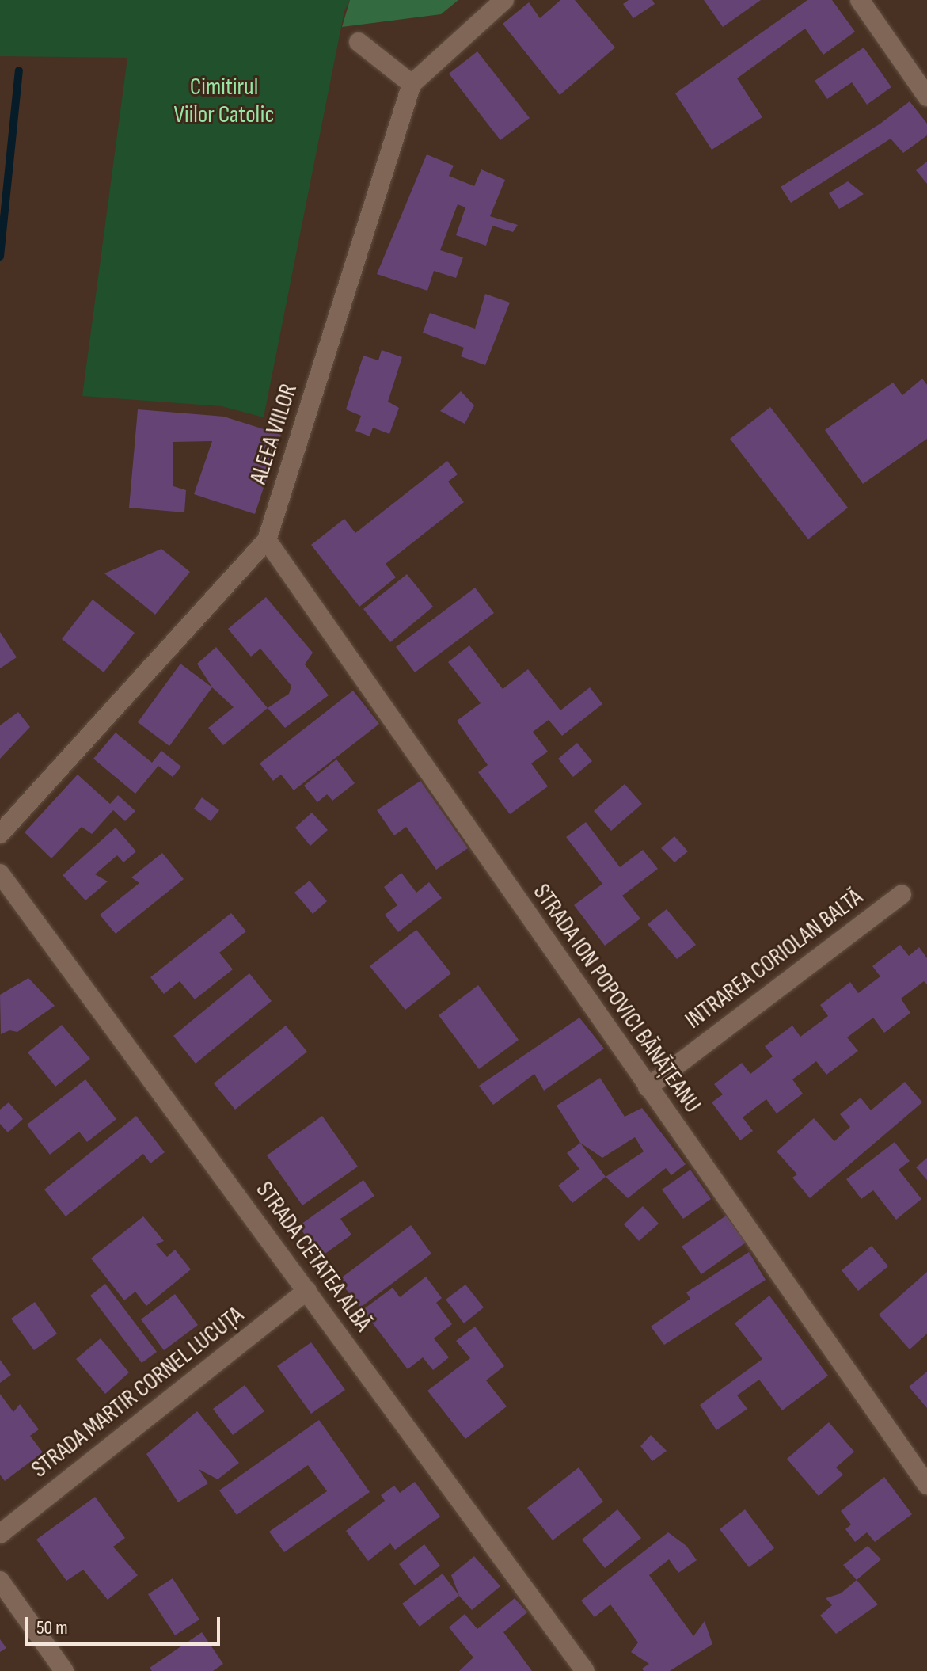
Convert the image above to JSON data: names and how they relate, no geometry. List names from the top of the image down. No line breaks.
{"streets":{"street":["ALEEA VIILOR","INTRAREA CORIOLAN BALTĂ","STRADA ION POPOVICI BĂNĂȚEANU","STRADA CETATEA ALBĂ","STRADA MARTIR CORNEL LUCUȚA"]},"crossings":[["ALEEA VIILOR","STRADA ION POPOVICI BĂNĂȚEANU"],["INTRAREA CORIOLAN BALTĂ","STRADA ION POPOVICI BĂNĂȚEANU"],["STRADA CETATEA ALBĂ","STRADA MARTIR CORNEL LUCUȚA"]],"parks":["Cimitirul Viilor Catolic"],"scale_bar":"50 m"}
